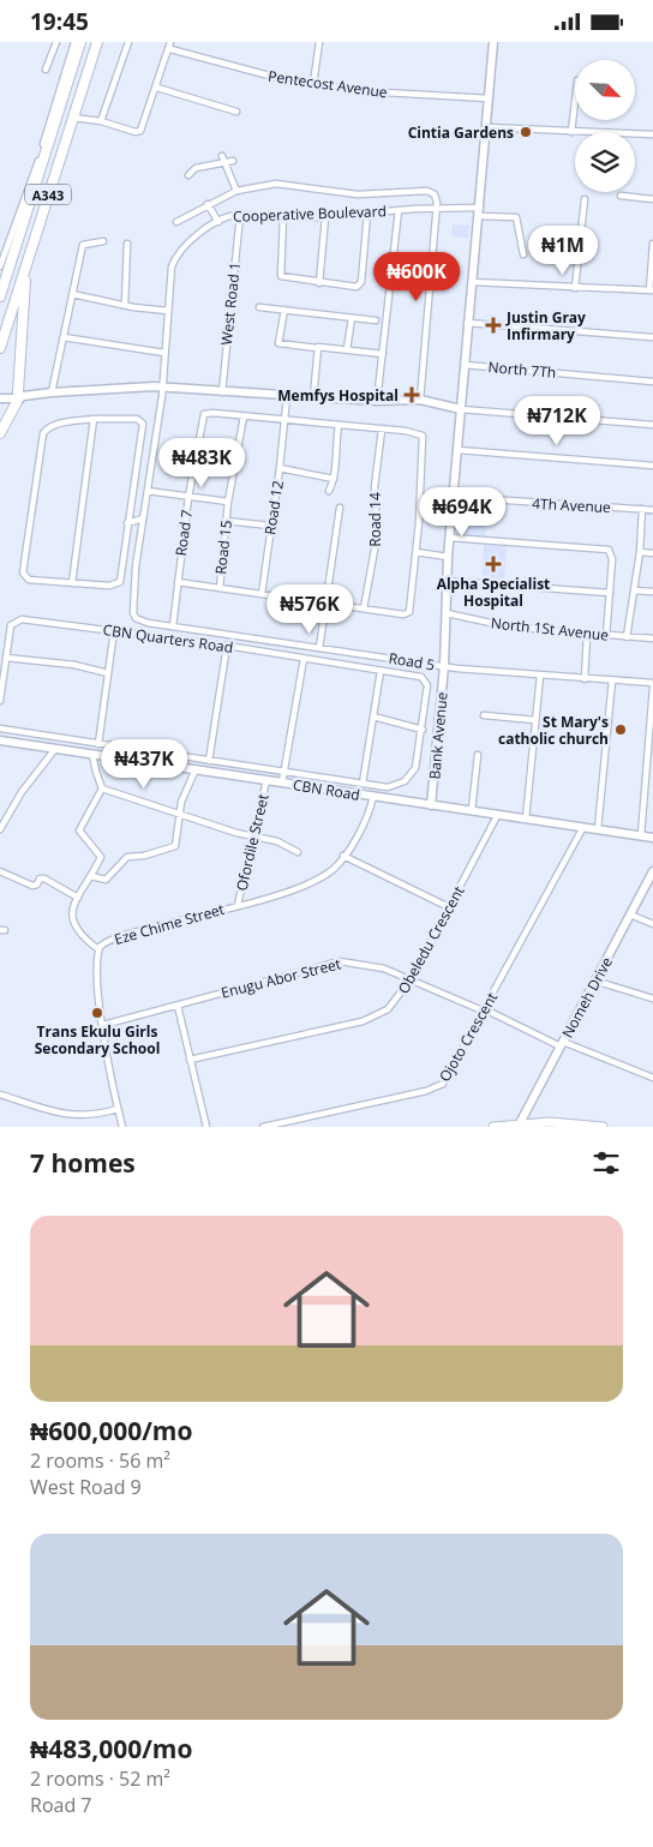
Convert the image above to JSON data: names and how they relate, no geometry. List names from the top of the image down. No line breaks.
{"streets":{"highway":["A343"],"main road":["Bank Avenue","CBN Road","Nomeh Drive"],"street":["Pentecost Avenue","Cooperative Boulevard","West Road 1","North 7Th","4Th Avenue","Road 12","Road 14","Road 7","Road 15","North 1St Avenue","CBN Quarters Road","Road 5","Ofordile Street","Eze Chime Street","Obeledu Crescent","Enugu Abor Street","Ojoto Crescent"]},"crossings":[["Pentecost Avenue","Bank Avenue"],["Cooperative Boulevard","West Road 1"],["Cooperative Boulevard","Road 5"],["Cooperative Boulevard","Bank Avenue"],["North 7Th","Bank Avenue"],["4Th Avenue","Bank Avenue"],["Road 12","Road 7"],["Road 14","Road 7"],["Road 7","Road 15"],["Road 7","Road 5"],["North 1St Avenue","Bank Avenue"],["Road 5","Bank Avenue"],["Bank Avenue","CBN Road"],["CBN Road","Ofordile Street"],["CBN Road","Eze Chime Street"],["CBN Road","Obeledu Crescent"],["CBN Road","Ojoto Crescent"],["Ofordile Street","Eze Chime Street"],["Eze Chime Street","Enugu Abor Street"],["Obeledu Crescent","Enugu Abor Street"],["Enugu Abor Street","Nomeh Drive"],["Enugu Abor Street","Ojoto Crescent"]],"places":{"other":["Cintia Gardens","St Mary's catholic church","Trans Ekulu Girls Secondary School"],"health":["Justin Gray Infirmary","Memfys Hospital","Alpha Specialist Hospital"]},"north":"bottom right","page":{"status":"19:45","price":["₦1M","₦600K","₦712K","₦483K","₦694K","₦576K","₦437K"],"heading":"7 homes","list":[{"name":"₦600,000/mo","note":"2 rooms · 56 m² · West Road 9"},{"name":"₦483,000/mo","note":"2 rooms · 52 m² · Road 7"}]}}
